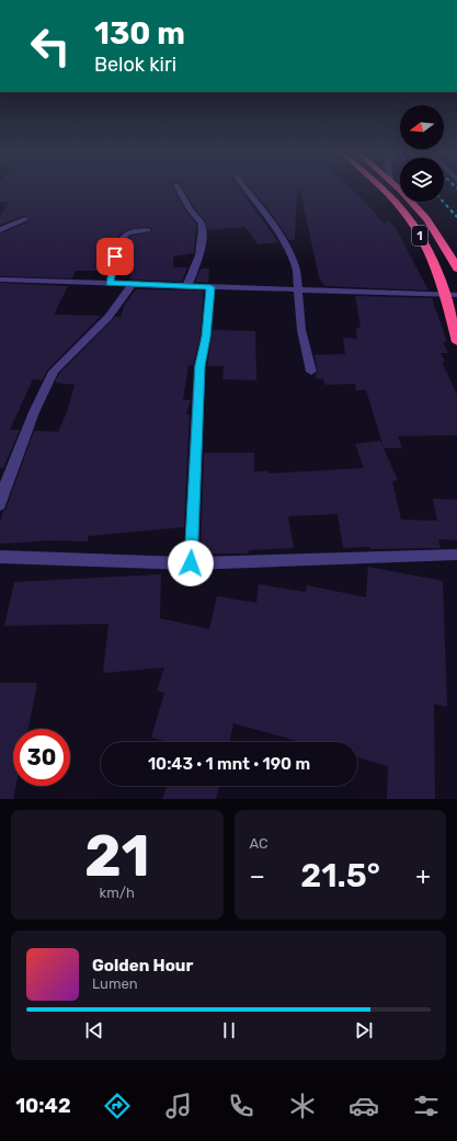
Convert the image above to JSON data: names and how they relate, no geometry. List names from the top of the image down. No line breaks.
{"streets":{"highway":["1"]},"north":"left","page":{"turn":["130 m","Belok kiri"],"limit":"30","trip":"10:43 · 1 mnt · 190 m","tile":[["21","km/h"],"AC"],"heat":["−","21.5°","+"],"song":["Golden Hour","Lumen"],"tabs":"10:42"}}
